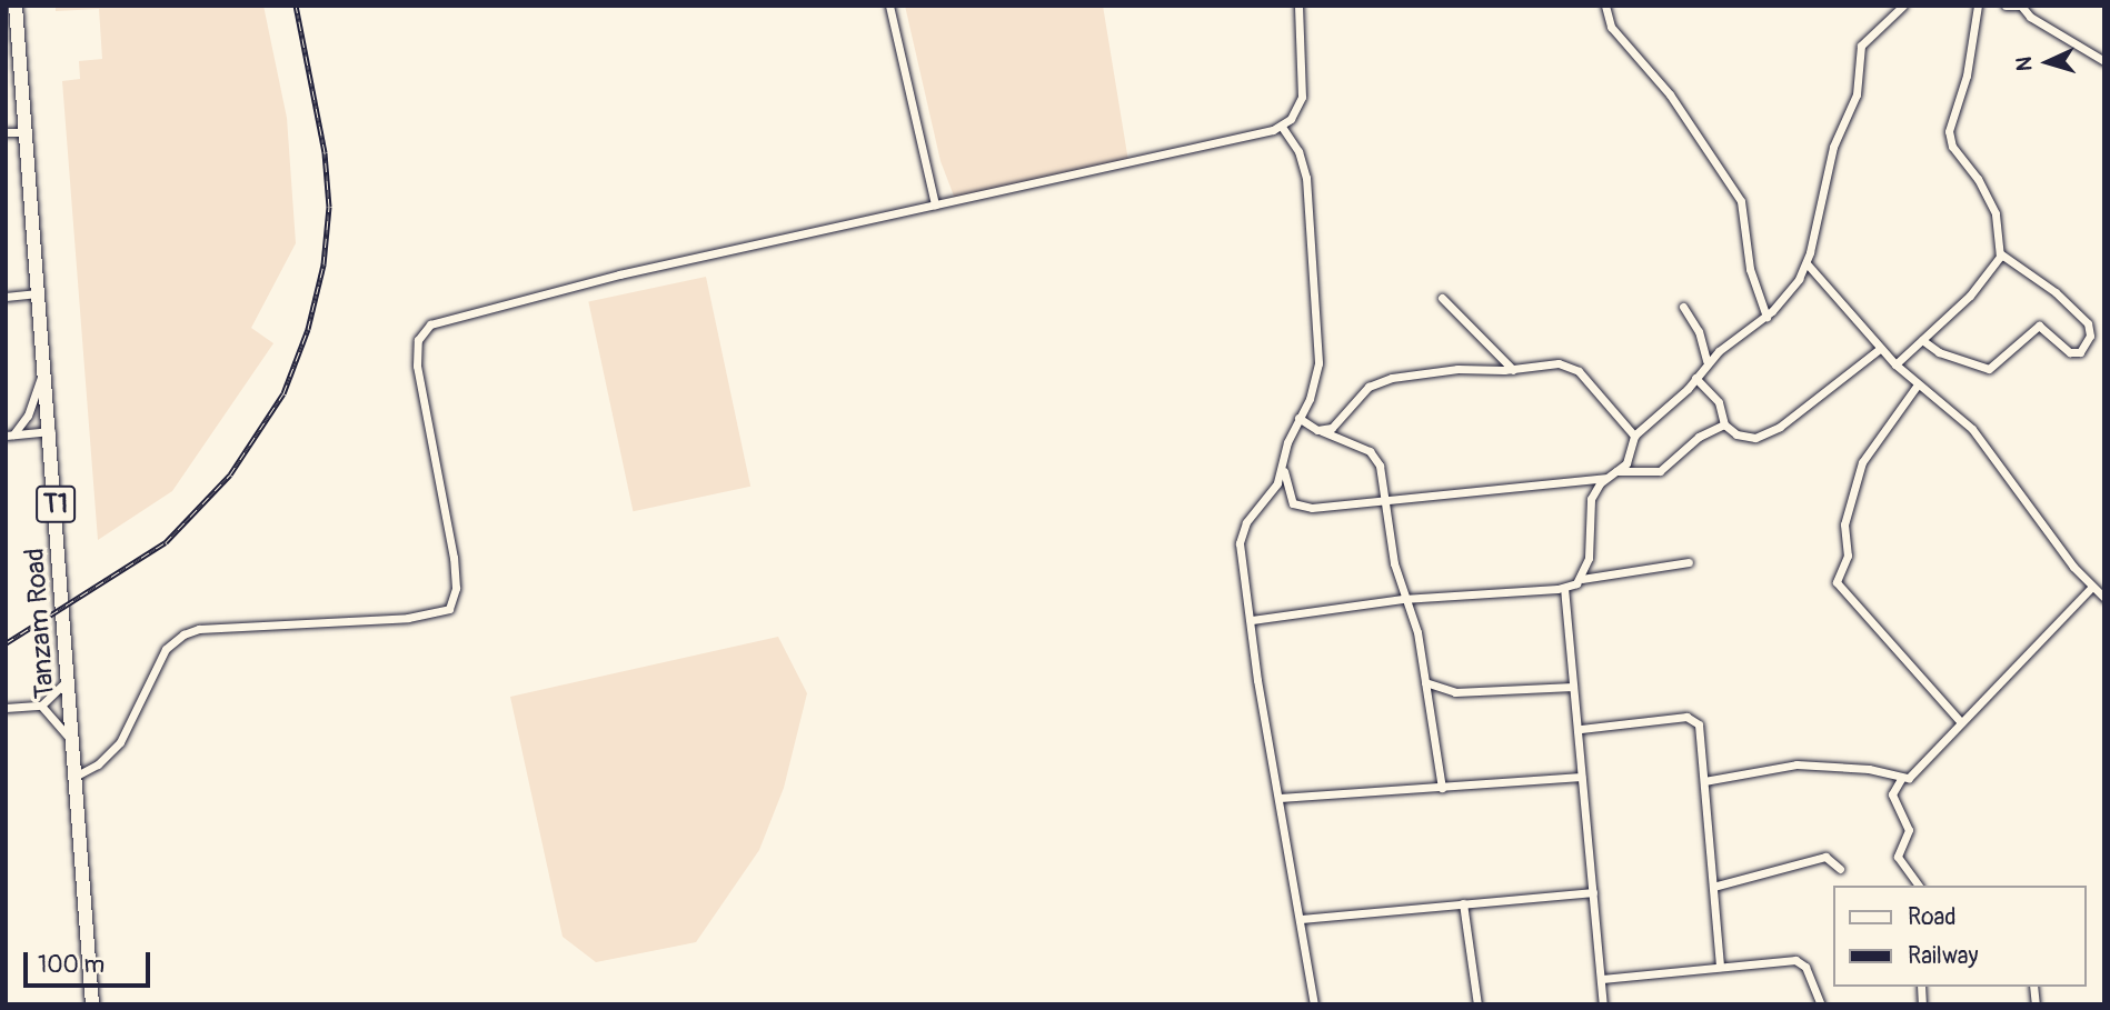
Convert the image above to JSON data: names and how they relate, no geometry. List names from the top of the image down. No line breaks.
{"streets":{"highway":["T1","Tanzam Road"]},"legend":["Road","Railway"],"scale_bar":"100 m","north":"left"}
